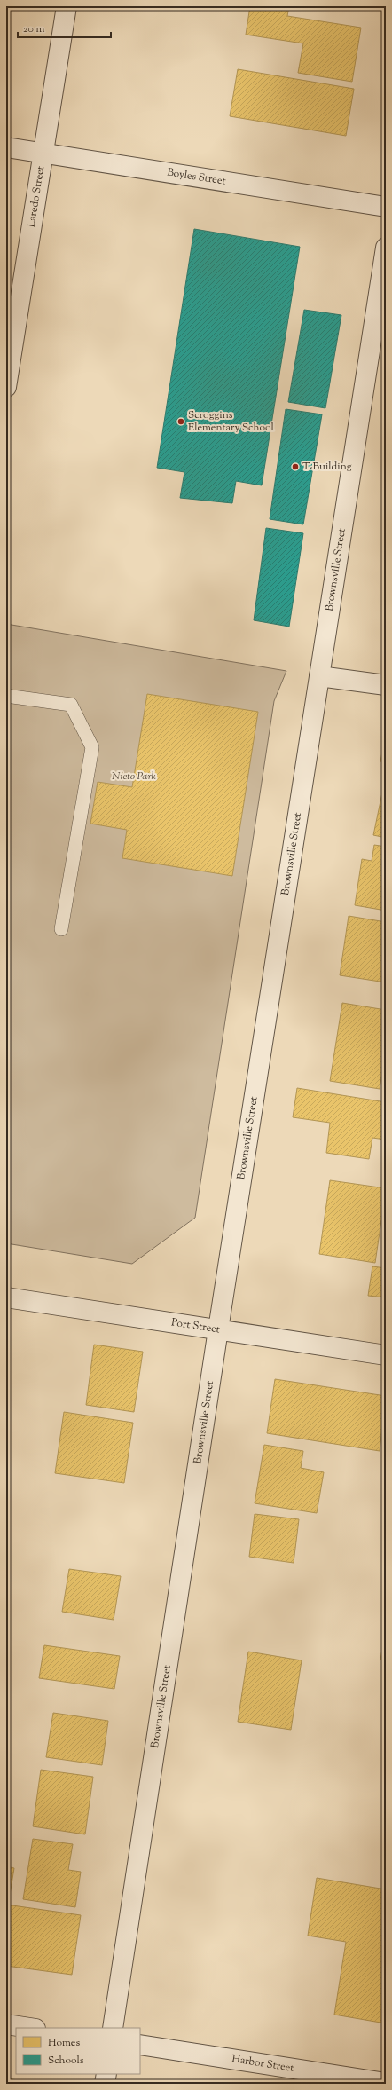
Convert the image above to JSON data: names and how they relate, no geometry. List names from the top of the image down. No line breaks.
{"streets":{"street":["Boyles Street","Laredo Street","Brownsville Street","Port Street","Harbor Street"]},"crossings":[["Boyles Street","Laredo Street"],["Brownsville Street","Port Street"]],"parks":["Nieto Park"],"places":["Scroggins Elementary School","T-Building"],"legend":["Homes","Schools"],"scale_bar":"20 m"}
